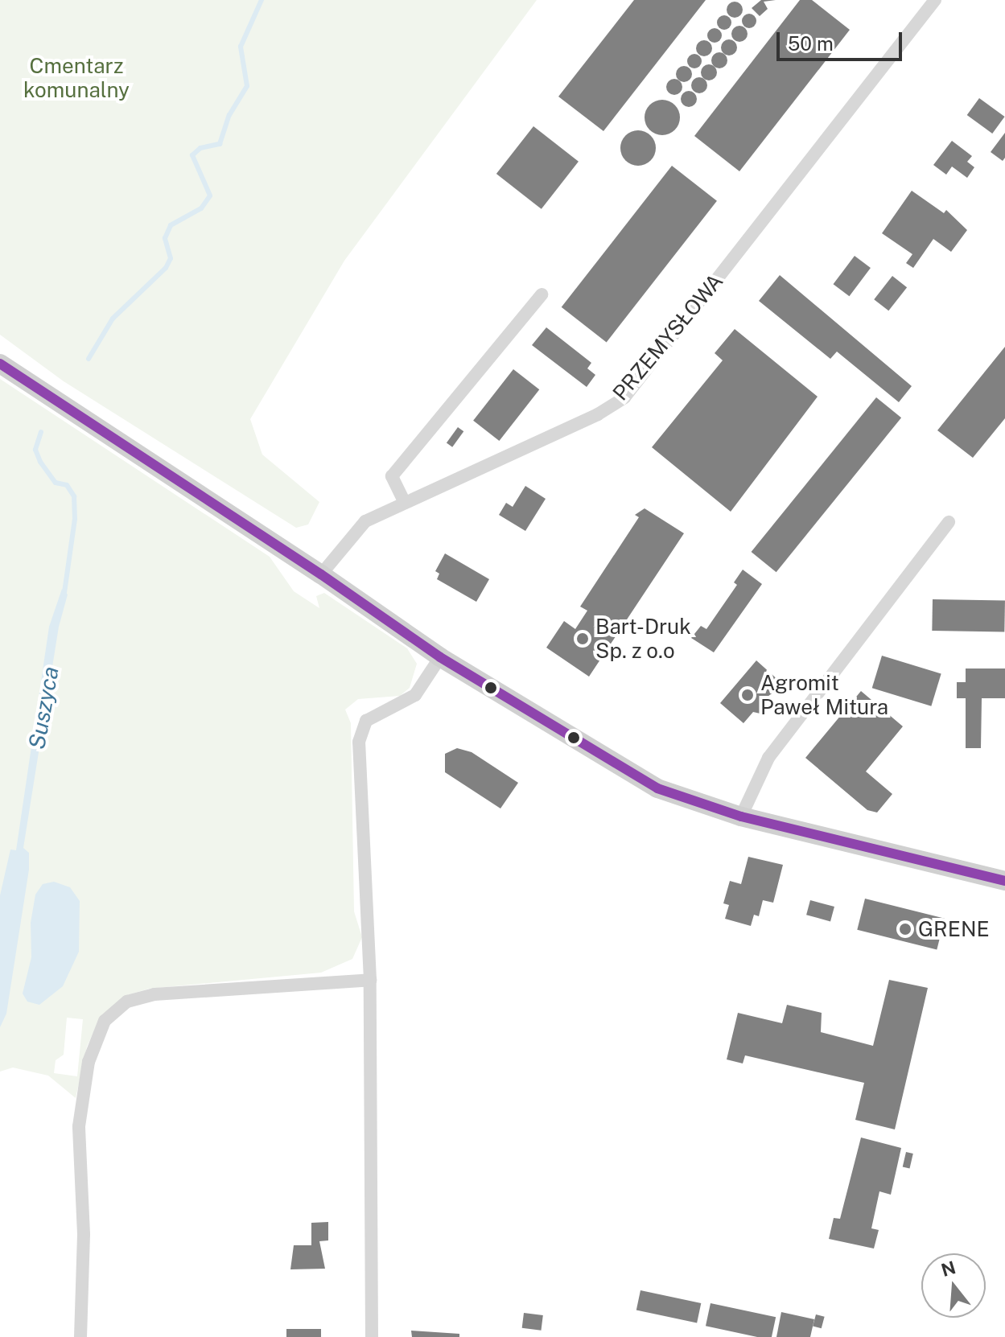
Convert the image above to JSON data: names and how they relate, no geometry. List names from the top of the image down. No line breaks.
{"streets":{"street":["PRZEMYSŁOWA"]},"water":["Suszyca"],"parks":["Cmentarz komunalny"],"places":["Bart-Druk Sp. z o.o","Agromit Paweł Mitura","GRENE"],"scale_bar":"50 m","north":"top"}
